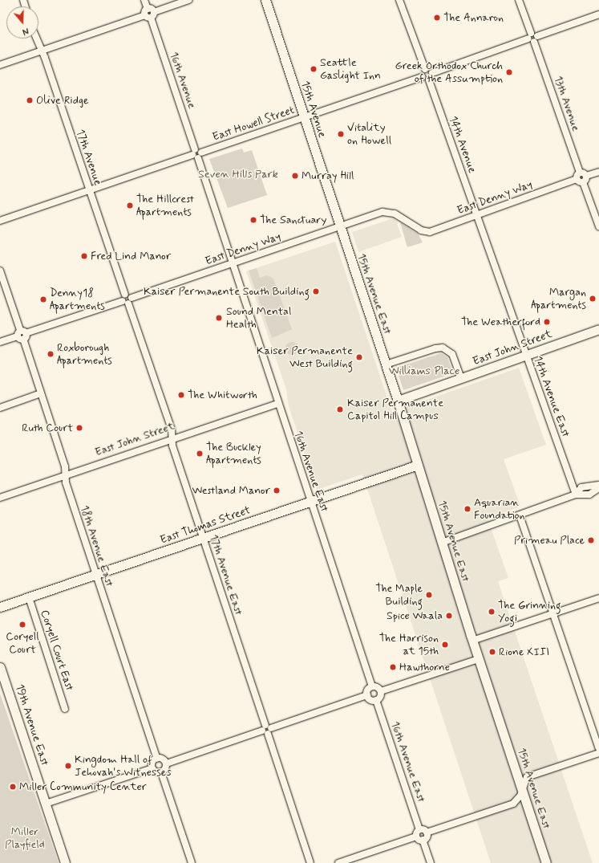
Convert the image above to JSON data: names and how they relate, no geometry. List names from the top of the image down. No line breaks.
{"streets":{"street":["16th Avenue","13th Avenue","15th Avenue","East Howell Street","14th Avenue","17th Avenue","East Denny Way","15th Avenue East","East John Street","14th Avenue East","16th Avenue East","East Thomas Street","18th Avenue East","17th Avenue East","Coryell Court East","19th Avenue East"]},"crossings":[["16th Avenue","East Howell Street"],["16th Avenue","East Denny Way"],["16th Avenue","16th Avenue East"],["13th Avenue","East Denny Way"],["15th Avenue","East Howell Street"],["15th Avenue","East Denny Way"],["15th Avenue","15th Avenue East"],["East Howell Street","14th Avenue"],["East Howell Street","17th Avenue"],["14th Avenue","East Denny Way"],["14th Avenue","14th Avenue East"],["17th Avenue","East Denny Way"],["17th Avenue","17th Avenue East"],["East Denny Way","15th Avenue East"],["East Denny Way","14th Avenue East"],["East Denny Way","16th Avenue East"],["East Denny Way","18th Avenue East"],["East Denny Way","17th Avenue East"],["15th Avenue East","East John Street"],["15th Avenue East","East Thomas Street"],["East John Street","14th Avenue East"],["East John Street","16th Avenue East"],["East John Street","18th Avenue East"],["East John Street","17th Avenue East"],["16th Avenue East","East Thomas Street"],["East Thomas Street","18th Avenue East"],["East Thomas Street","17th Avenue East"],["East Thomas Street","Coryell Court East"]],"parks":["Seven Hills Park","Williams Place","Miller Playfield"],"places":["The Annaron","Seattle Gaslight Inn","Greek Orthodox Church of the Assumption","Olive Ridge","Vitality on Howell","Murray Hill","The Hillcrest Apartments","The Sanctuary","Fred Lind Manor","Kaiser Permanente South Building","Margan Apartments","Denny18 Apartments","Sound Mental Health","The Weatherford","Roxborough Apartments","Kaiser Permanente West Building","The Whitworth","Kaiser Permanente Capitol Hill Campus","Ruth Court","The Buckley Apartments","Westland Manor","Aquarian Foundation","Primeau Place","The Maple Building","The Grinning Yogi","Spice Waala","Coryell Court","The Harrison at 15th","Rione XIII","Hawthorne","Kingdom Hall of Jehovah's Witnesses","Miller Community Center"],"north":"bottom"}
